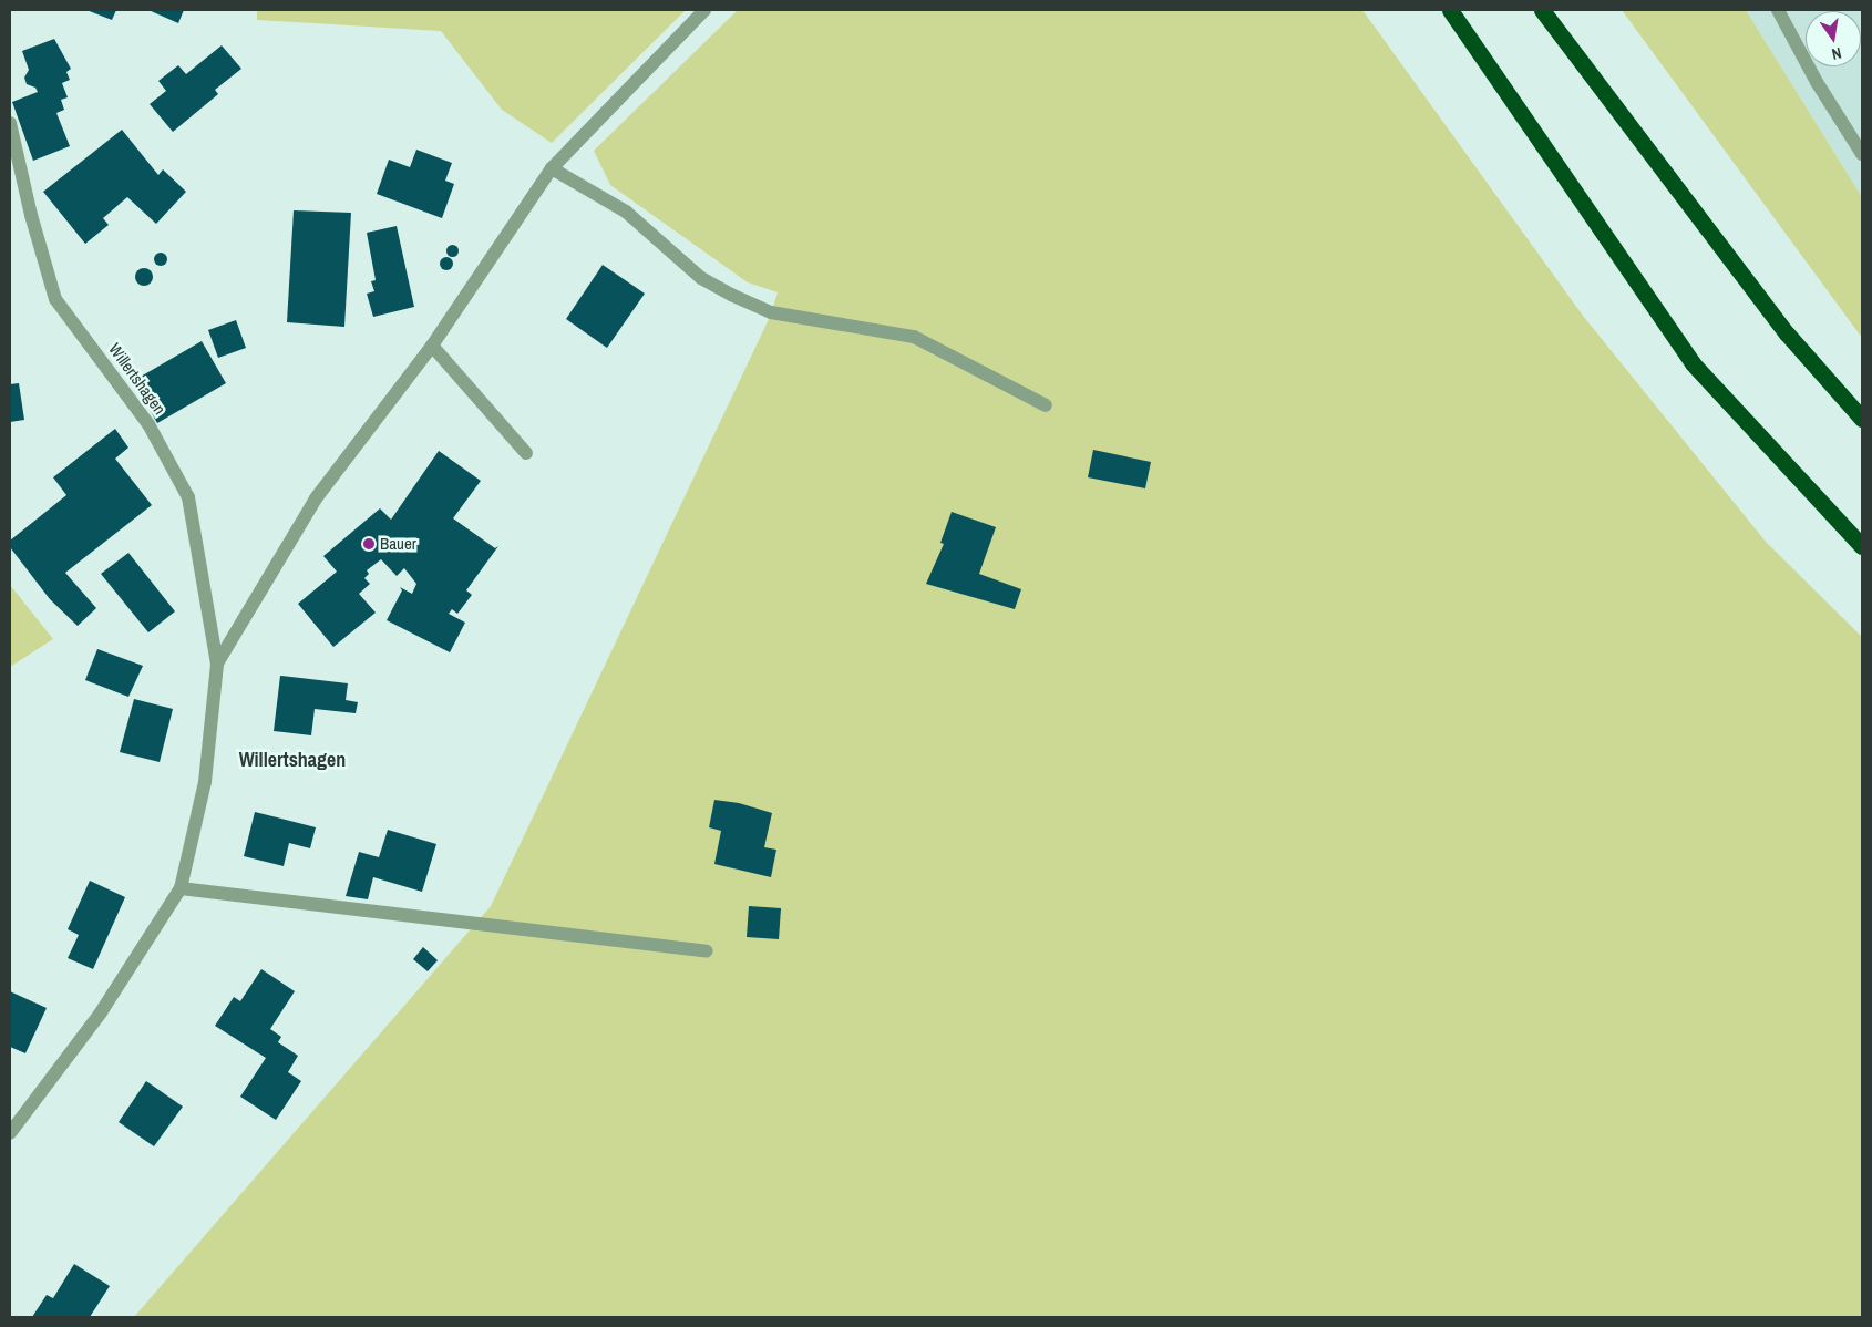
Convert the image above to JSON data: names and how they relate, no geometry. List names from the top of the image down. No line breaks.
{"streets":{"street":["Willertshagen"]},"districts":["Willertshagen"],"places":["Bauer"],"north":"bottom"}
